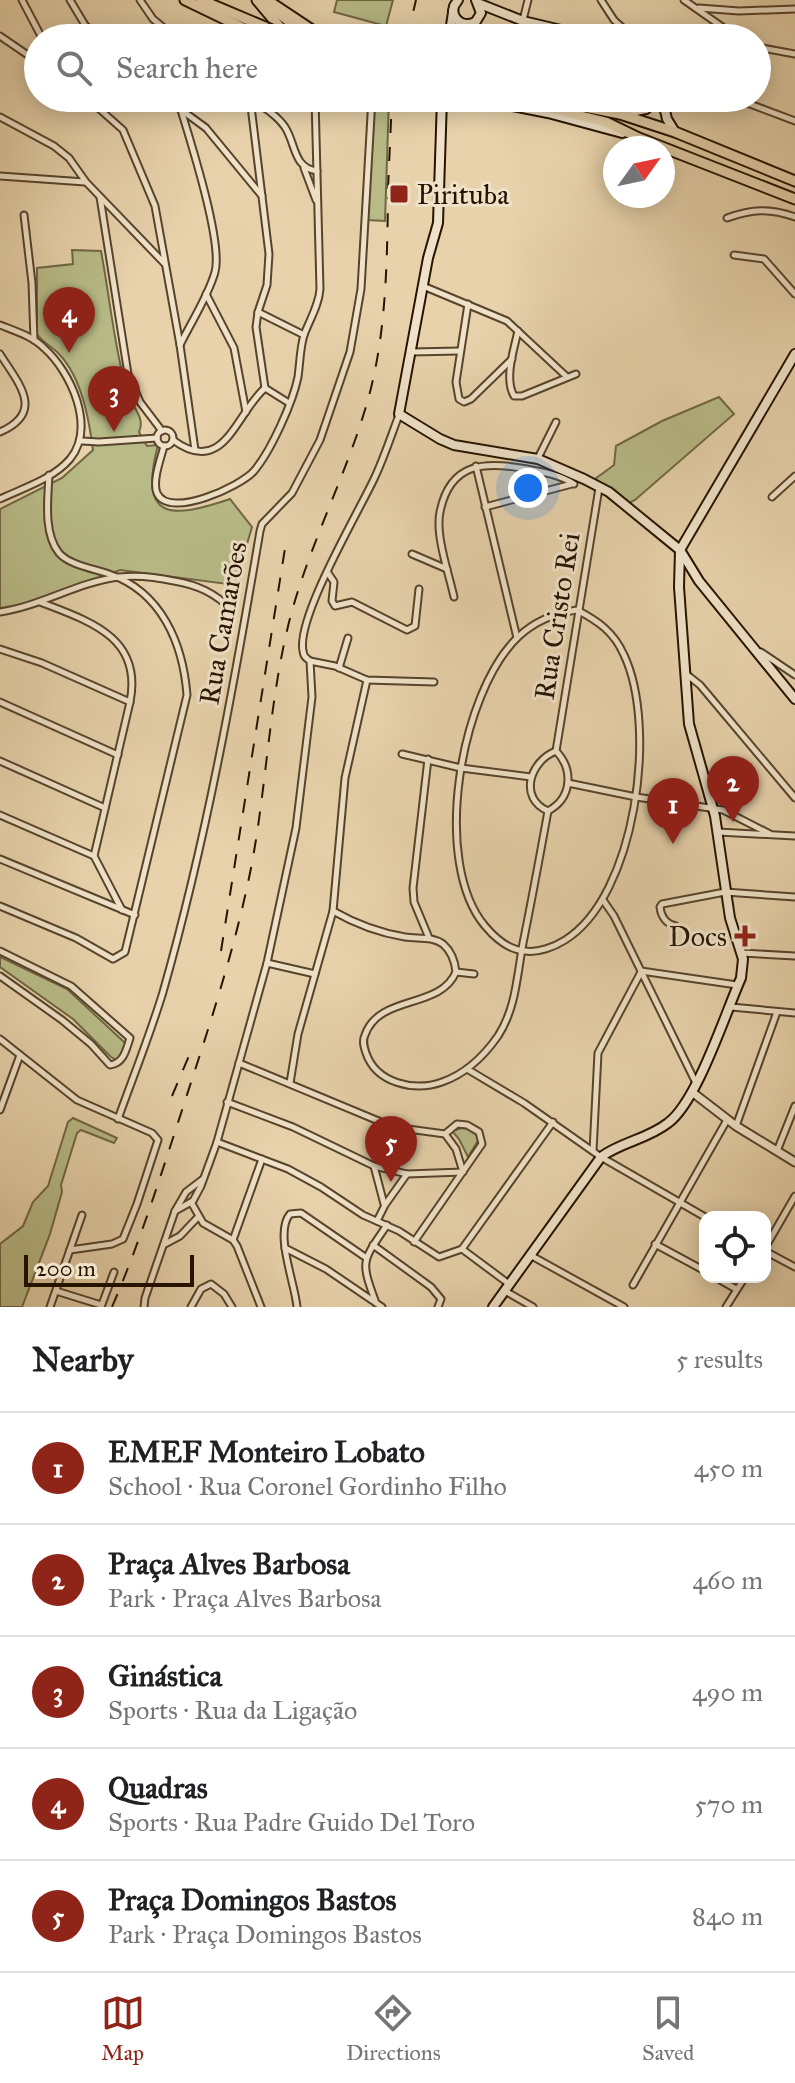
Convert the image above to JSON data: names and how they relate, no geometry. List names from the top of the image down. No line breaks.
{"streets":{"street":["Rua Cristo Rei","Rua Camarões"]},"places":{"transit":["Pirituba"],"health":["Docs"]},"scale_bar":"200 m","north":"top right","page":{"search":"Search here","pins":["4","3","2","1","5"],"scale":"200 m","heading":["Nearby","5 results"],"list":[{"mark":"1","name":"EMEF Monteiro Lobato","note":"School · Rua Coronel Gordinho Filho","value":"450 m"},{"mark":"2","name":"Praça Alves Barbosa","note":"Park · Praça Alves Barbosa","value":"460 m"},{"mark":"3","name":"Ginástica","note":"Sports · Rua da Ligação","value":"490 m"},{"mark":"4","name":"Quadras","note":"Sports · Rua Padre Guido Del Toro","value":"570 m"},{"mark":"5","name":"Praça Domingos Bastos","note":"Park · Praça Domingos Bastos","value":"840 m"}],"nav":["Map","Directions","Saved"]}}
